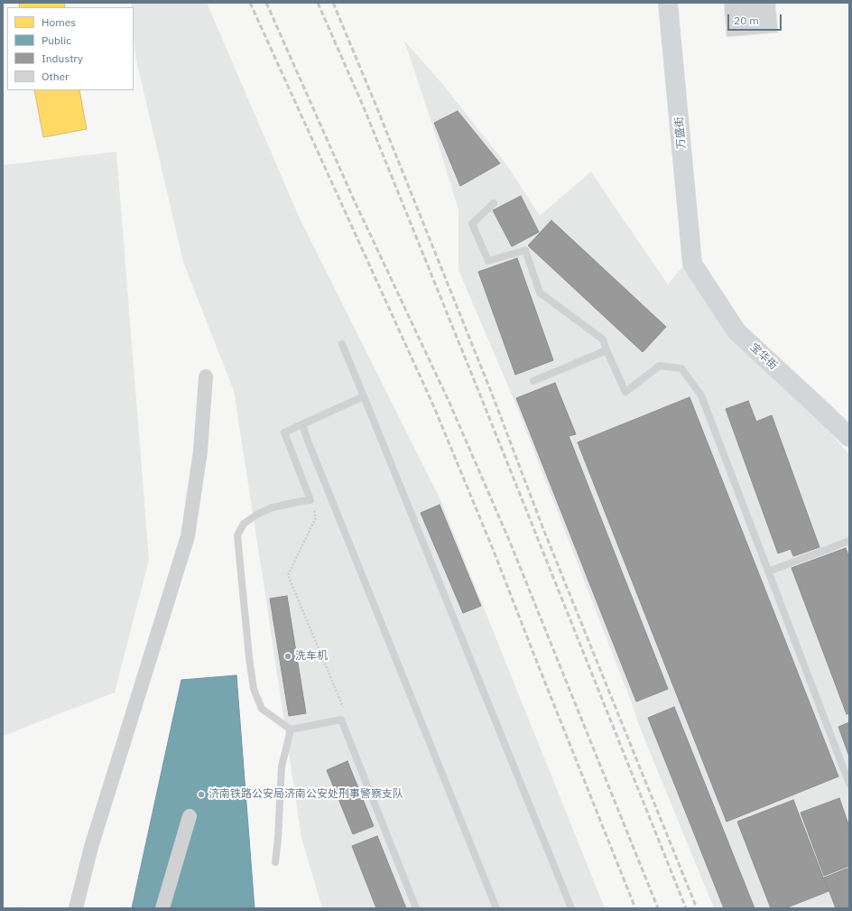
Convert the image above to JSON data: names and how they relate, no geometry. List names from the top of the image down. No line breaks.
{"streets":{"street":["万盛街","宝华街"]},"crossings":[["万盛街","宝华街"]],"places":["洗车机","济南铁路公安局济南公安处刑事警察支队"],"legend":["Homes","Public","Industry","Other"],"scale_bar":"20 m"}
